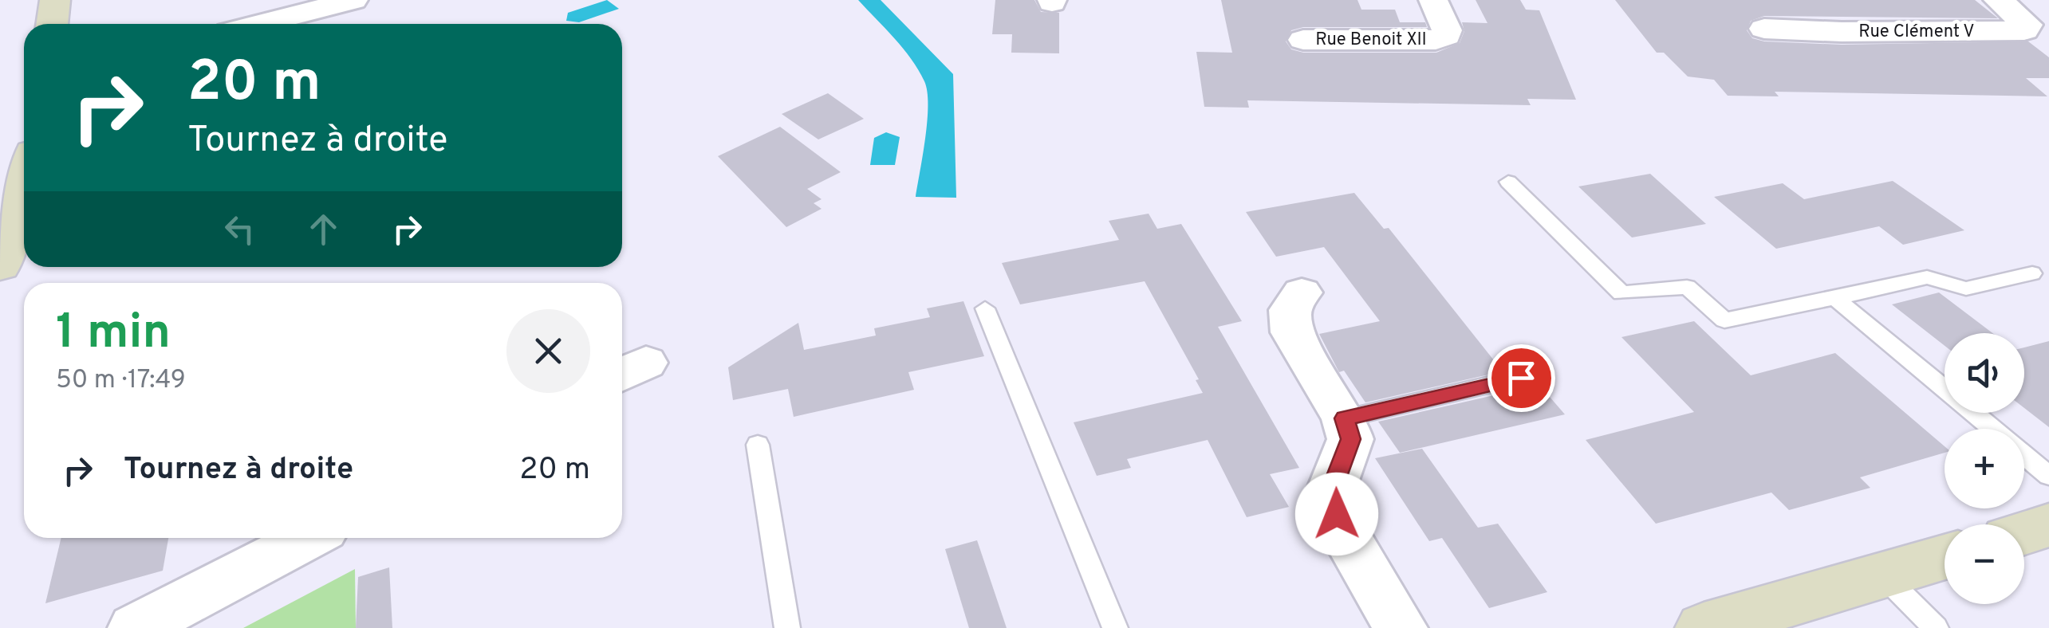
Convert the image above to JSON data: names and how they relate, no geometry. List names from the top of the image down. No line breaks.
{"streets":{"street":["Rue Clément V","Rue Benoit XII"]},"page":{"turn":["20 m","Tournez à droite"],"heading":["1 min","50 m · 17:49"],"map_buttons":["+","−"],"list":[{"name":"Tournez à droite","value":"20 m"}]}}
